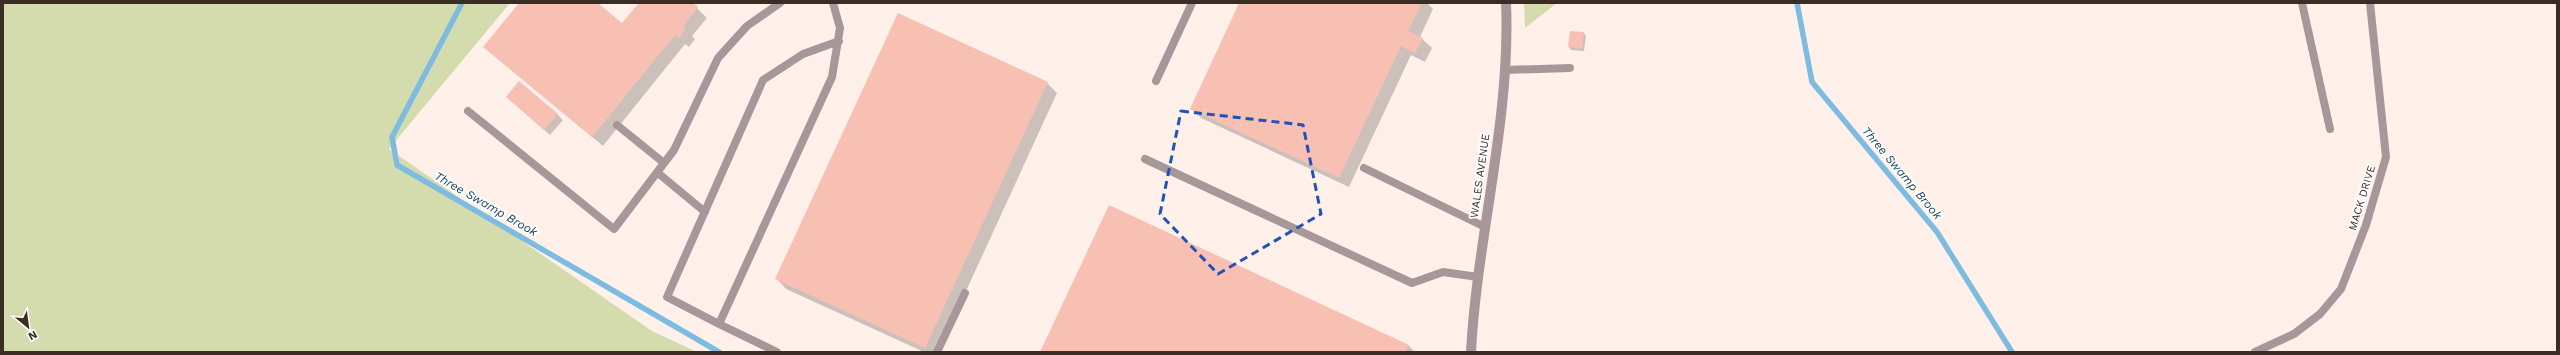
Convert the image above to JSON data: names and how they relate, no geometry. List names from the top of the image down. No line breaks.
{"streets":{"street":["WALES AVENUE"],"lane":["MACK DRIVE"]},"water":["Three Swamp Brook"],"north":"bottom right"}
